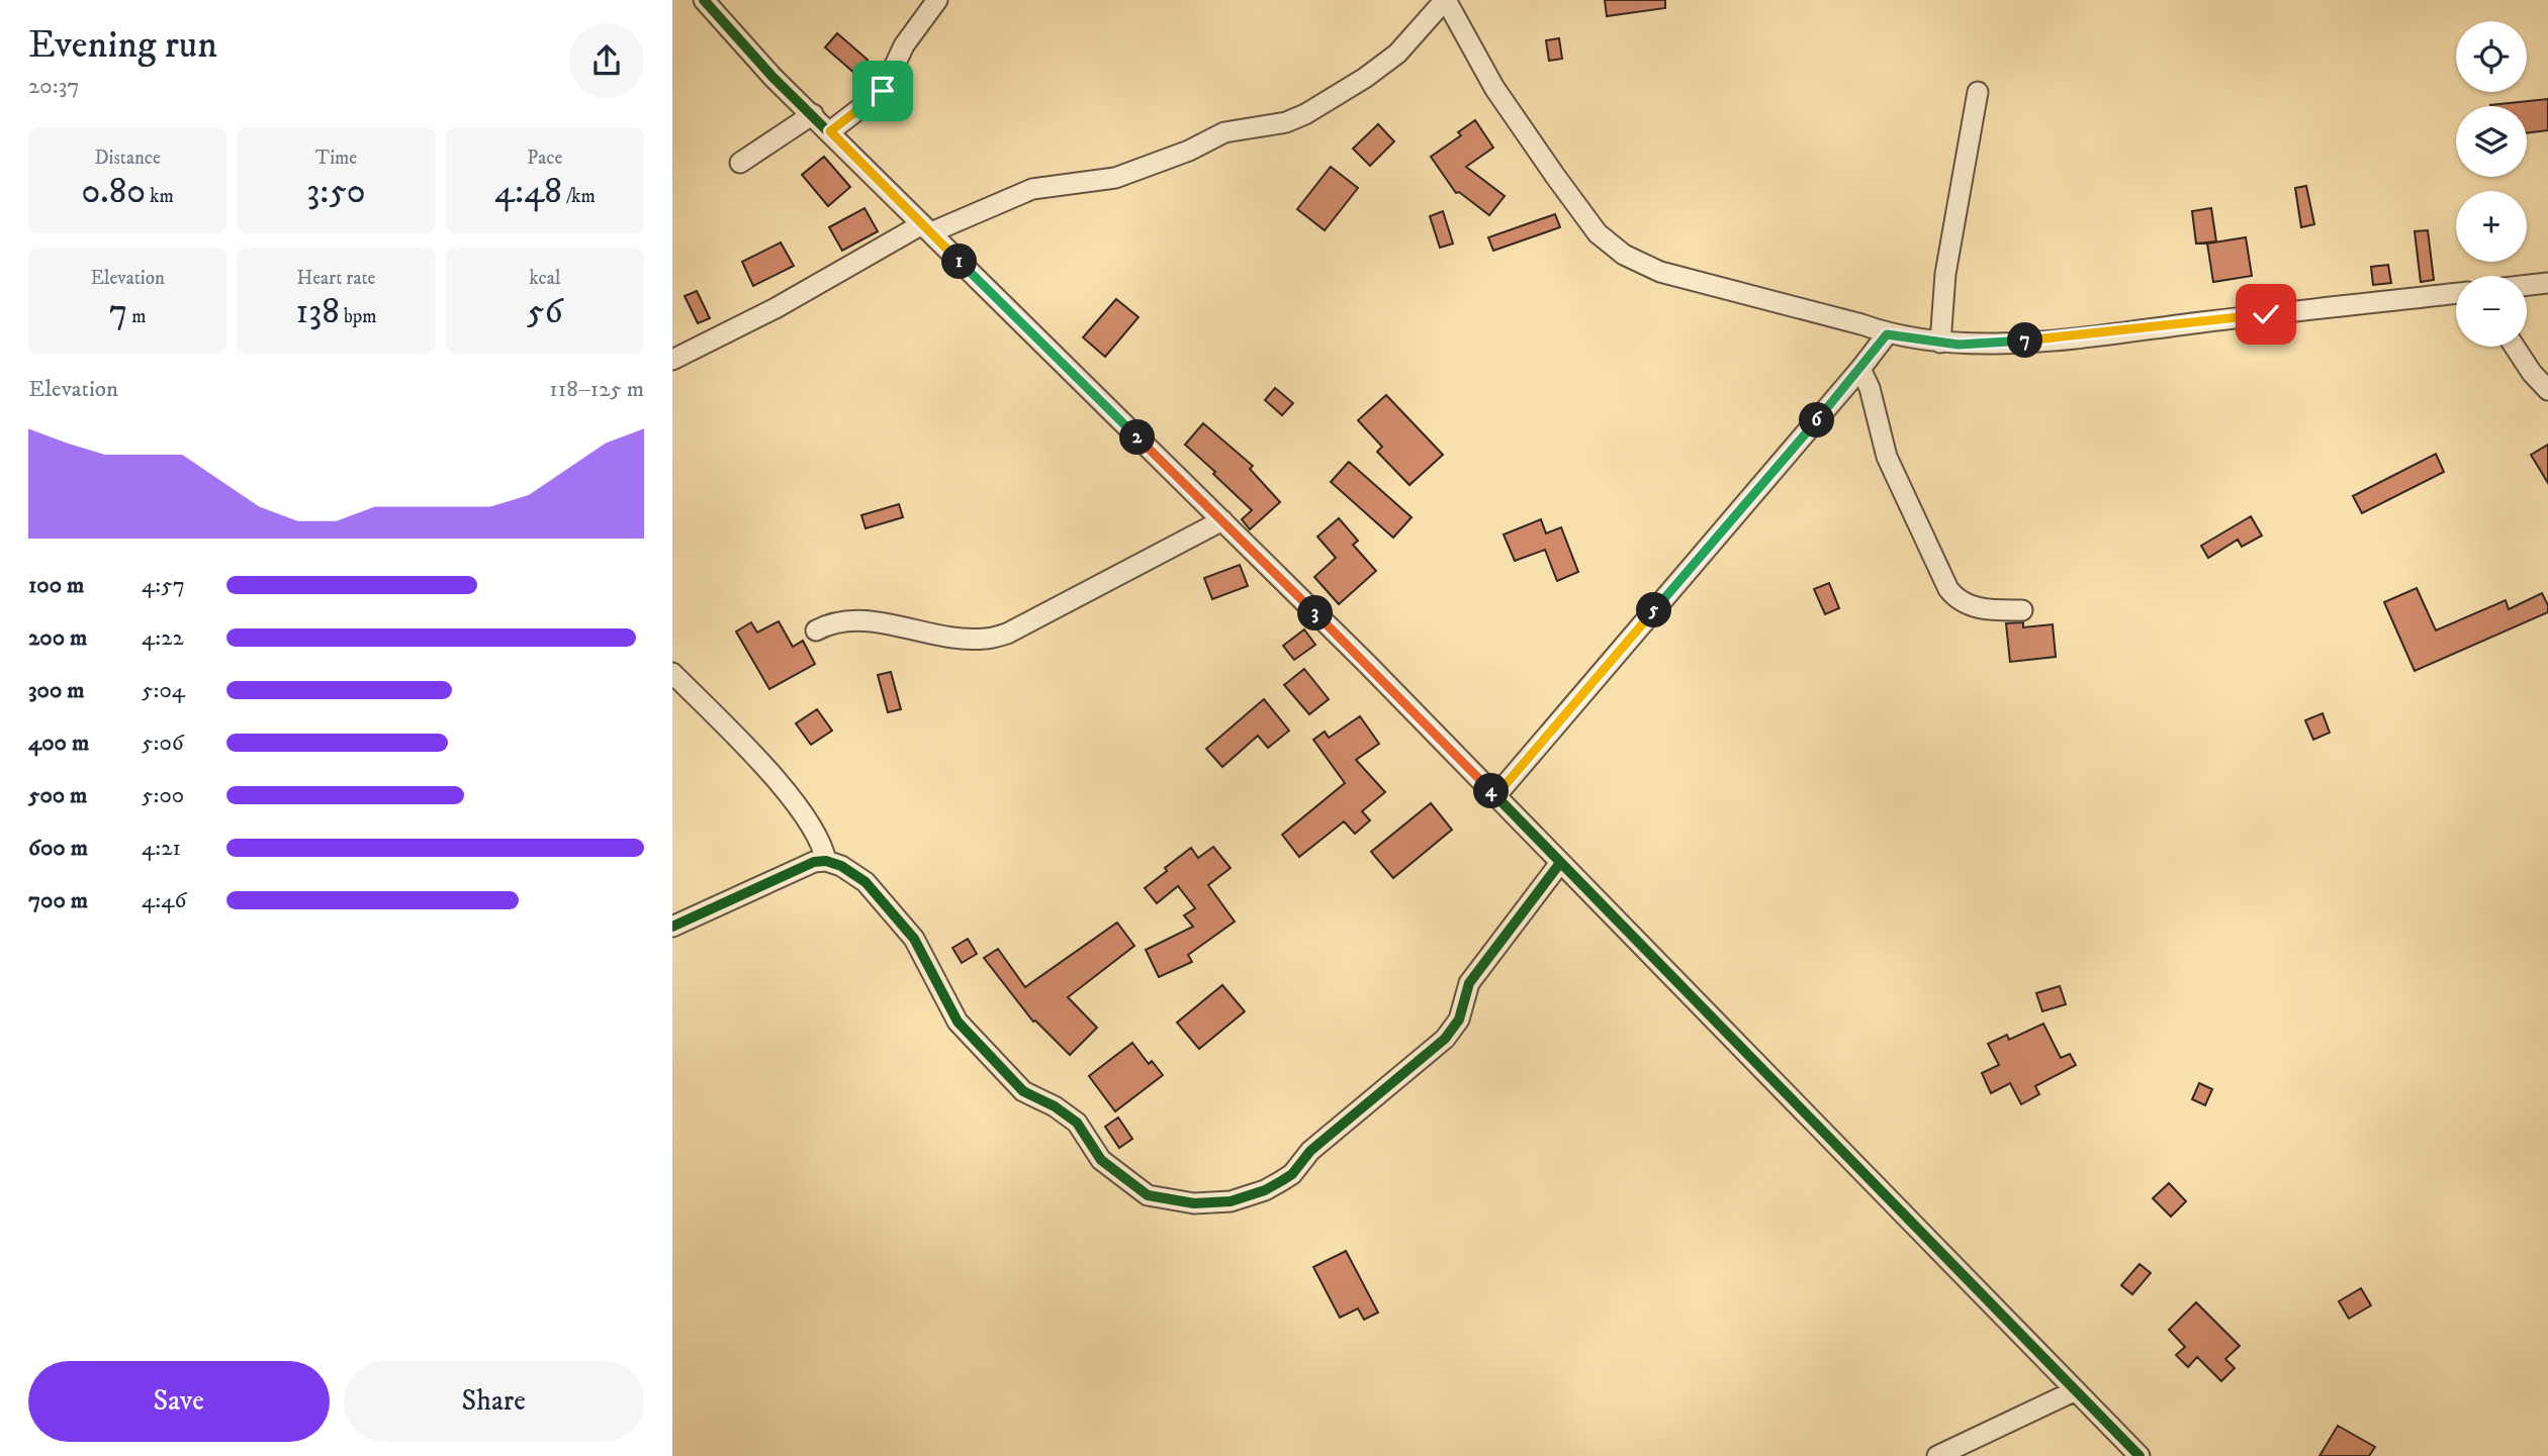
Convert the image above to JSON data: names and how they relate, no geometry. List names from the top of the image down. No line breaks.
{"page":{"heading":["Evening run","20:37"],"map_buttons":["+","−"],"stats":[["Distance","0.80 km"],["Time","3:50"],["Pace","4:48 /km"],["Elevation","7 m"],["Heart rate","138 bpm"],["kcal","56"]],"pins":["1","7","6","2","5","3","4"],"chart":["Elevation","118–125 m"],"list":[{"name":"100 m","note":"4:57"},{"name":"200 m","note":"4:22"},{"name":"300 m","note":"5:04"},{"name":"400 m","note":"5:06"},{"name":"500 m","note":"5:00"},{"name":"600 m","note":"4:21"},{"name":"700 m","note":"4:46"}],"buttons":["Save","Share"]}}
